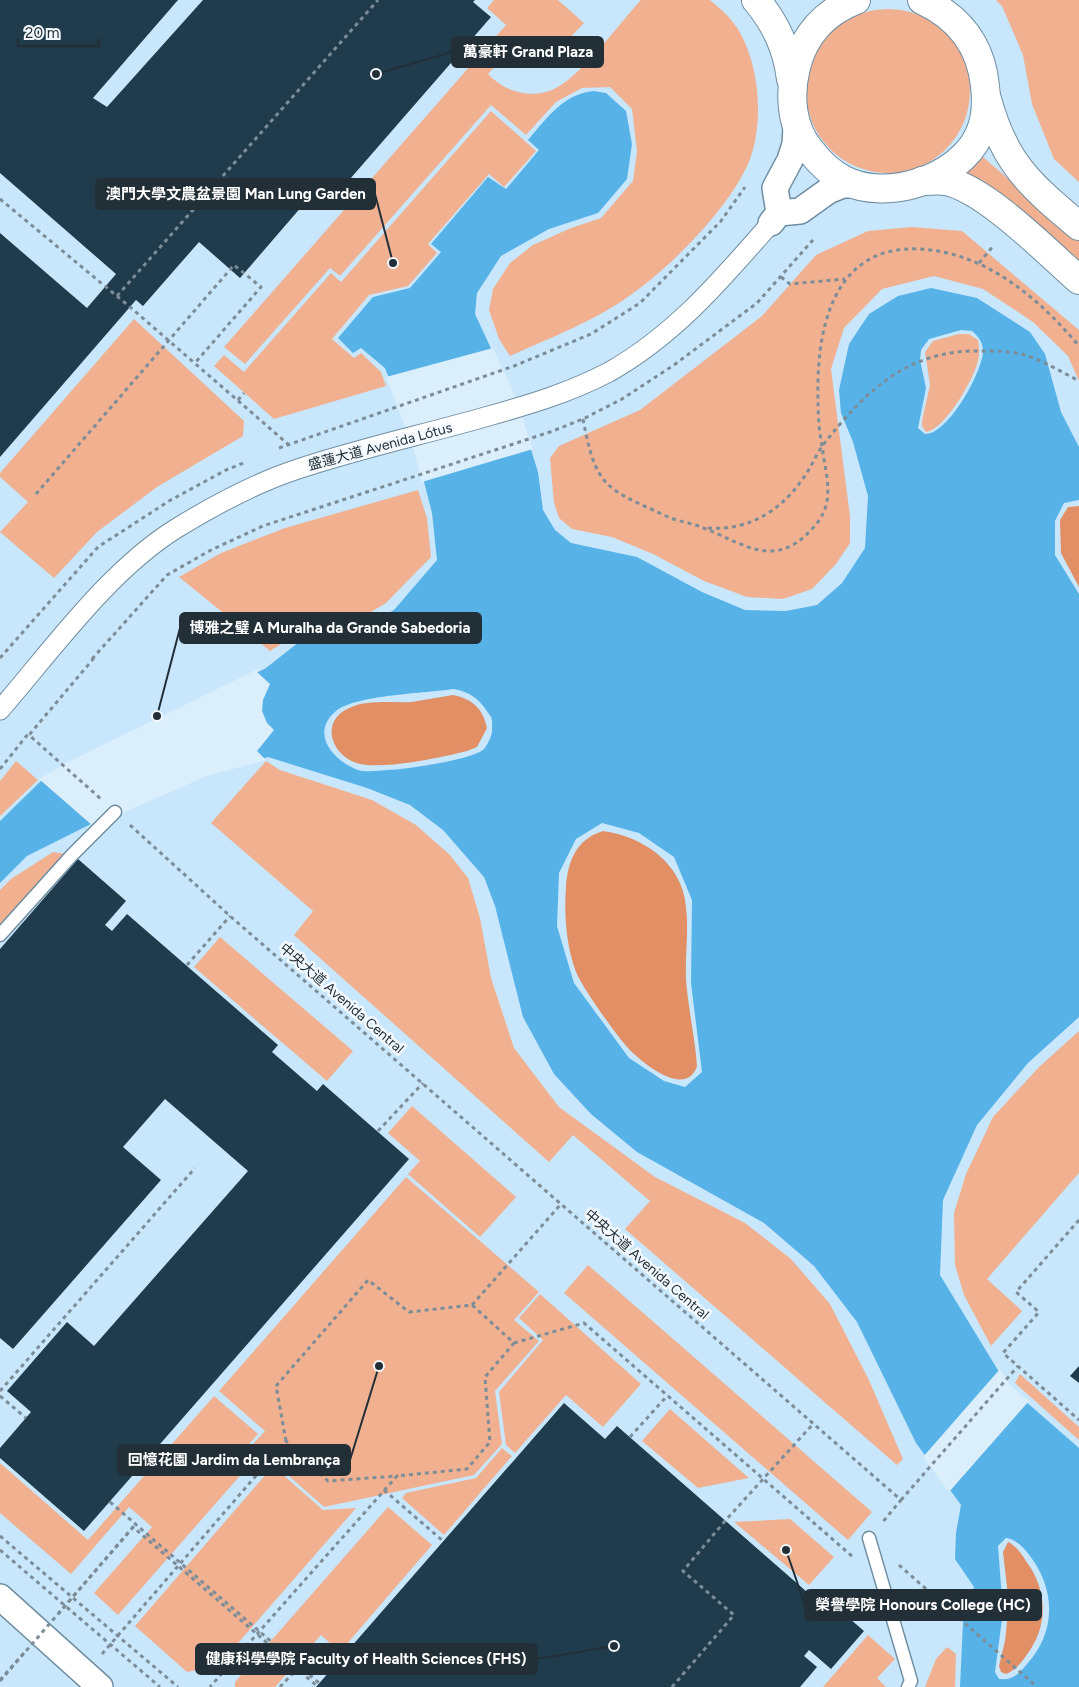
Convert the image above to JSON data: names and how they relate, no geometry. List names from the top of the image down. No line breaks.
{"streets":{"street":["盛蓮大道 Avenida Lótus"],"path":["中央大道 Avenida Central"]},"places":["萬豪軒 Grand Plaza","澳門大學文農盆景園 Man Lung Garden","博雅之璧 A Muralha da Grande Sabedoria","回憶花園 Jardim da Lembrança","榮譽學院 Honours College (HC)","健康科學學院 Faculty of Health Sciences (FHS)"],"scale_bar":"20 m"}
